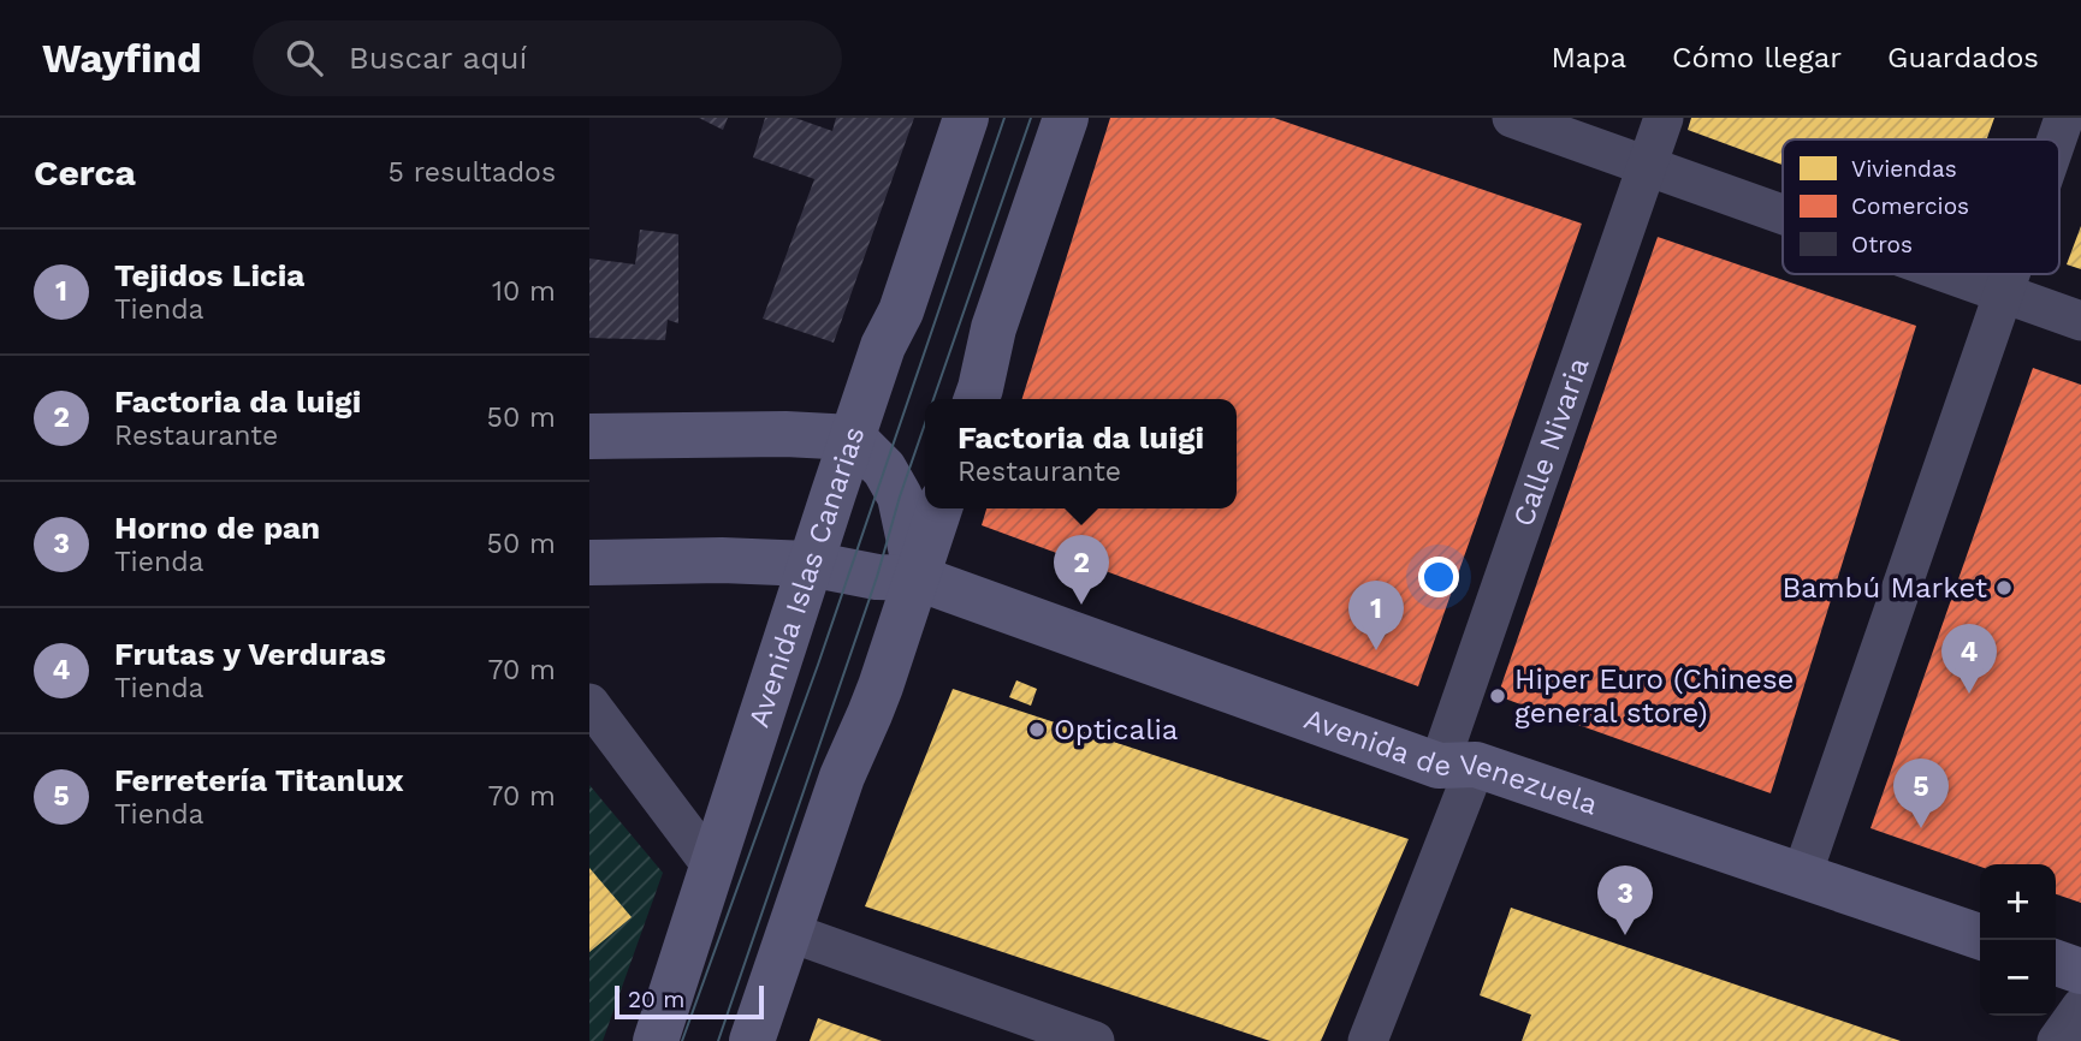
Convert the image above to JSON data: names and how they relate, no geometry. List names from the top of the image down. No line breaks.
{"streets":{"street":["Calle Nivaria","Avenida Islas Canarias","Avenida de Venezuela"]},"crossings":[["Calle Nivaria","Avenida de Venezuela"],["Avenida Islas Canarias","Avenida de Venezuela"]],"places":["Bambú Market","Hiper Euro (Chinese general store)","Opticalia"],"legend":["Viviendas","Comercios","Otros"],"scale_bar":"20 m","page":{"header":"Wayfind","search":"Buscar aquí","nav":["Mapa","Cómo llegar","Guardados"],"heading":["Cerca","5 resultados"],"list":[{"mark":"1","name":"Tejidos Licia","note":"Tienda","value":"10 m"},{"mark":"2","name":"Factoria da luigi","note":"Restaurante","value":"50 m"},{"mark":"3","name":"Horno de pan","note":"Tienda","value":"50 m"},{"mark":"4","name":"Frutas y Verduras","note":"Tienda","value":"70 m"},{"mark":"5","name":"Ferretería Titanlux","note":"Tienda","value":"70 m"}],"popup":["Factoria da luigi","Restaurante"],"pins":["2","1","4","5","3"],"map_buttons":["+","−"],"scale":"20 m"}}
